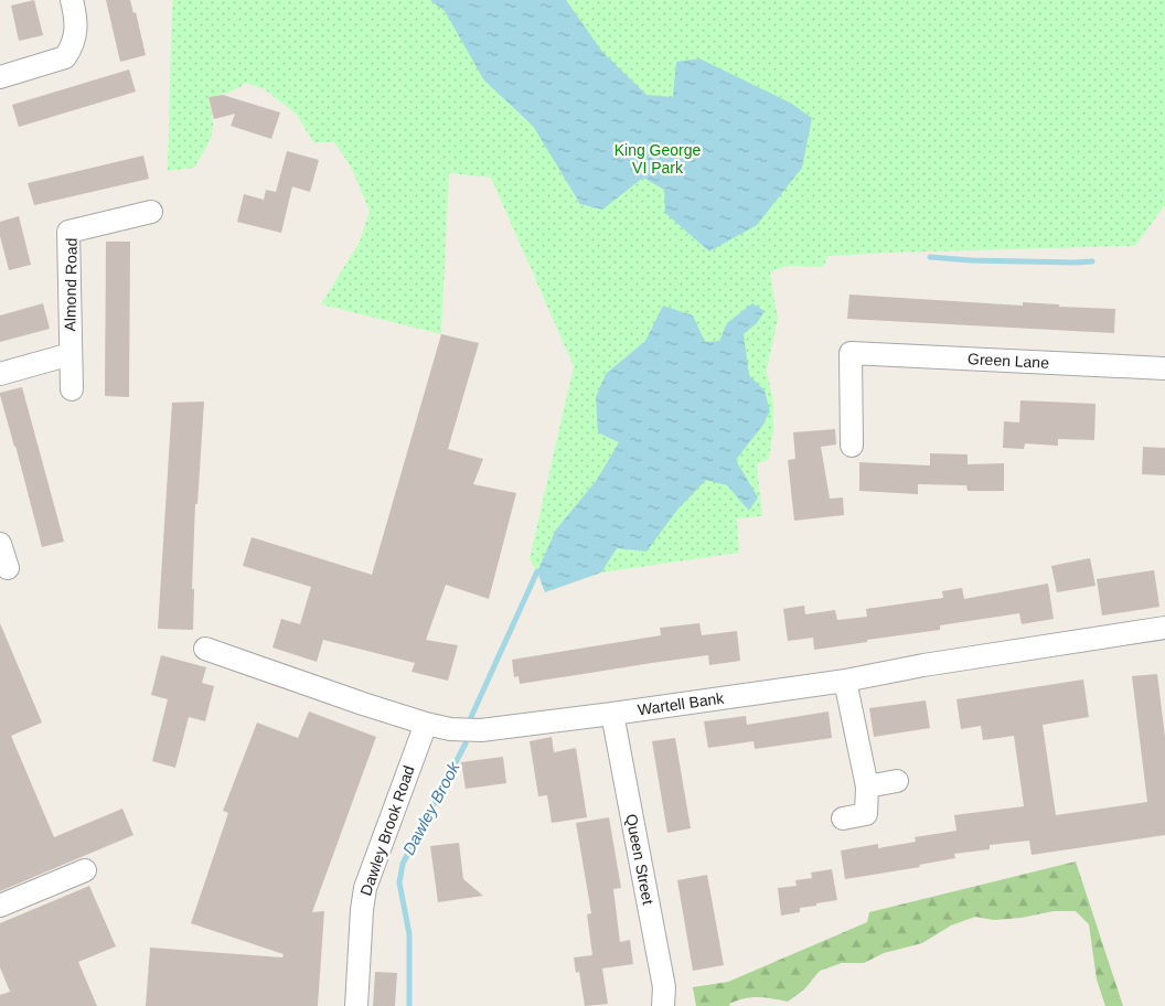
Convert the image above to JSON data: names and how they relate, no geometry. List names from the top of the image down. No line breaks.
{"streets":{"street":["Almond Road","Green Lane","Wartell Bank","Dawley Brook Road","Queen Street"]},"crossings":[["Wartell Bank","Dawley Brook Road"],["Wartell Bank","Queen Street"]],"water":["Dawley Brook"],"parks":["King George VI Park"]}
